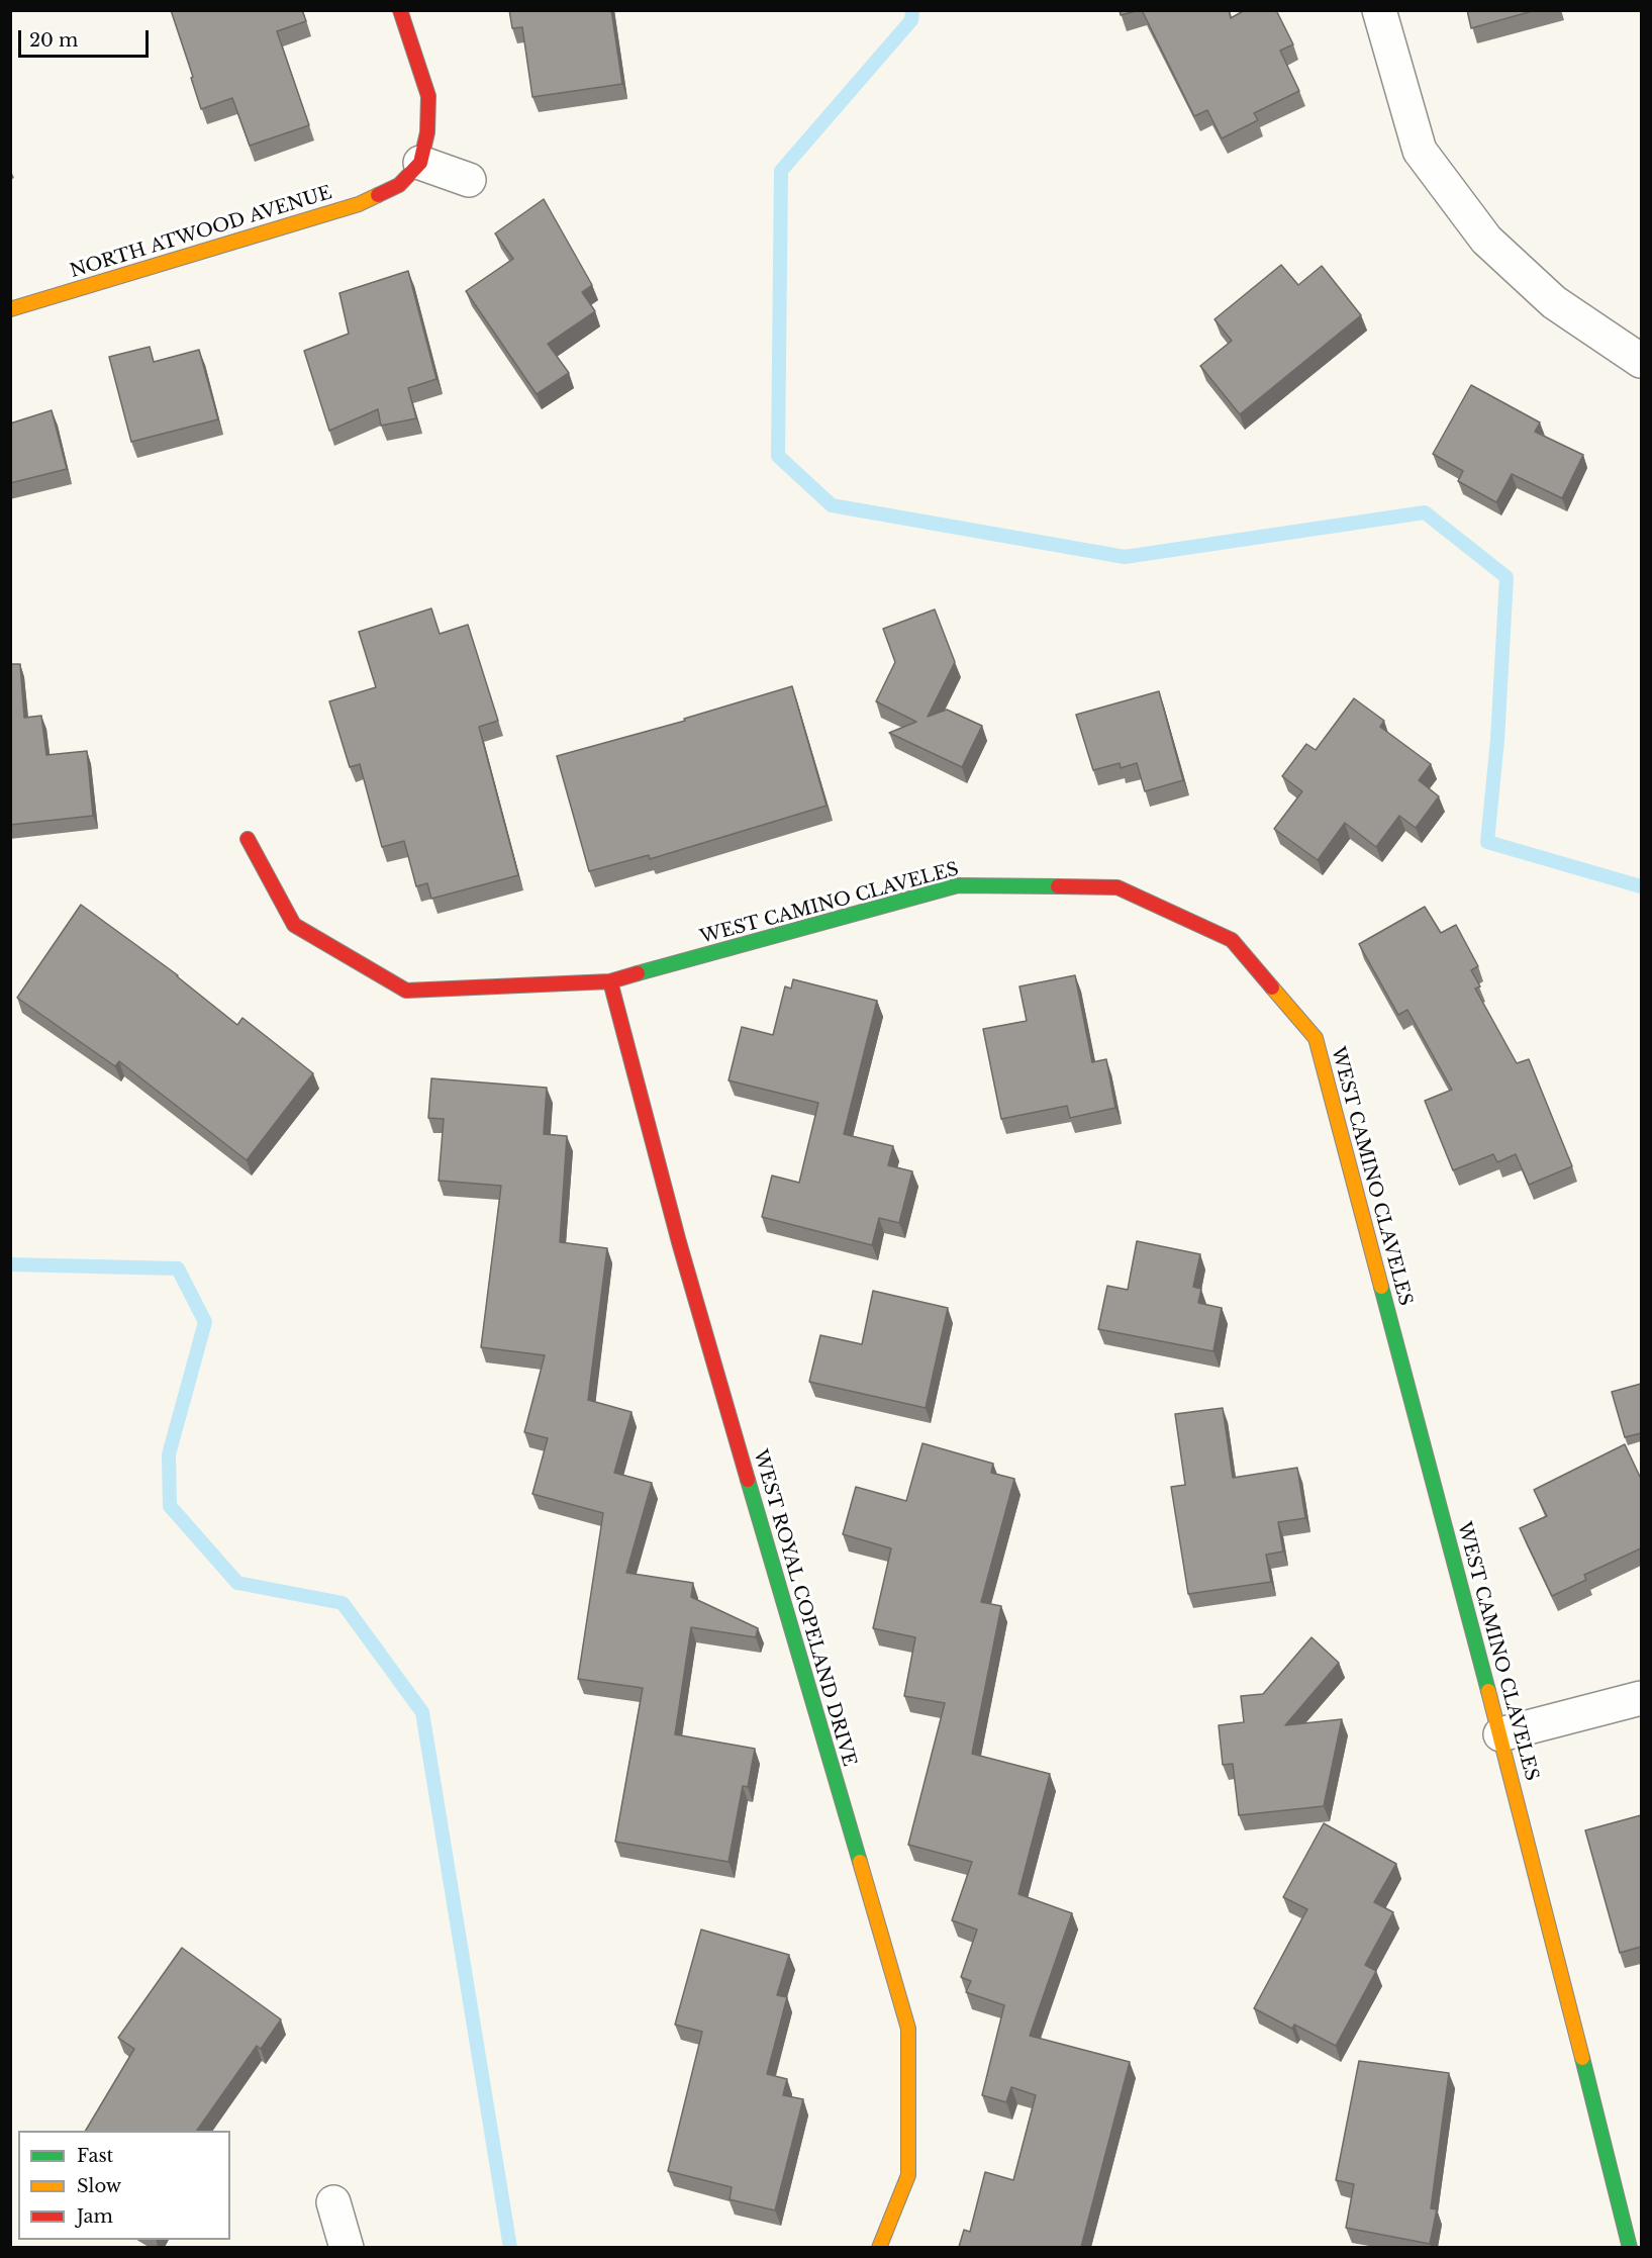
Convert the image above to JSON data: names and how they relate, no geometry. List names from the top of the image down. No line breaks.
{"streets":{"street":["NORTH ATWOOD AVENUE","WEST CAMINO CLAVELES","WEST ROYAL COPELAND DRIVE"]},"crossings":[["WEST CAMINO CLAVELES","WEST ROYAL COPELAND DRIVE"]],"legend":["Fast","Slow","Jam"],"scale_bar":"20 m"}
